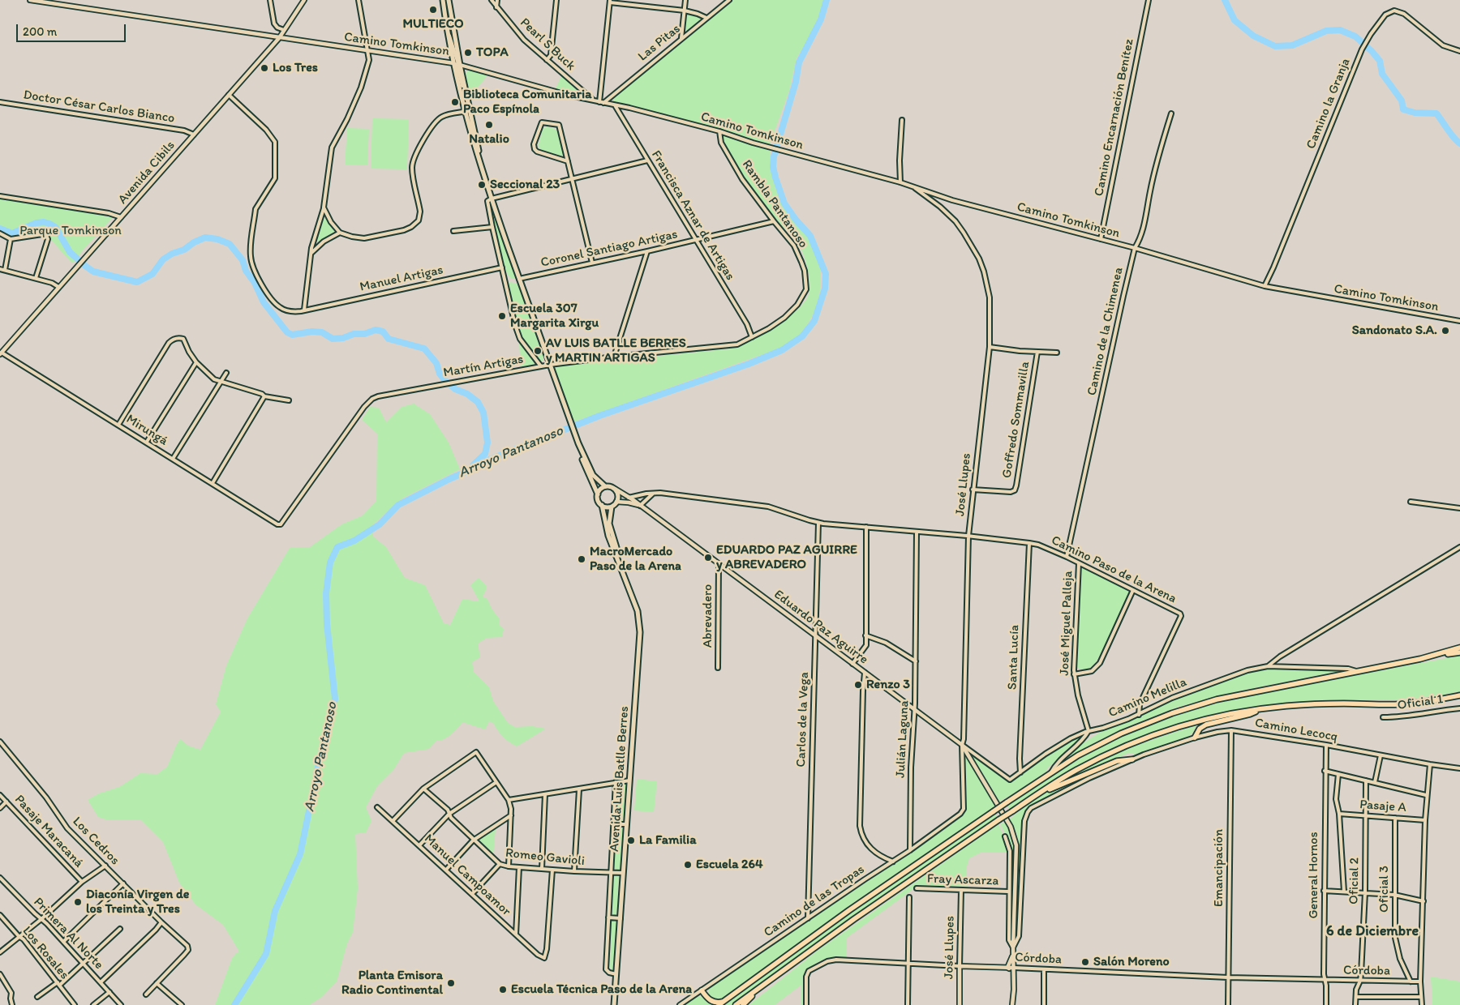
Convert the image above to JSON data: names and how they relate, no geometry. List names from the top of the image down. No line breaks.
{"streets":{"main road":["Avenida Luis Batlle Berres"],"street":["Las Pitas","Camino Tomkinson","Pearl S Buck","Camino la Granja","Doctor César Carlos Bianco","Camino Encarnación Benítez","Avenida Cibils","Rambla Pantanoso","Francisca Aznar de Artigas","Coronel Santiago Artigas","Manuel Artigas","Camino de la Chimenea","Martín Artigas","Goffredo Sommavilla","Mirungá","José Llupes","Camino Paso de la Arena","Abrevadero","José Miguel Palleja","Eduardo Paz Aguirre","Santa Lucía","Camino Melilla","Oficial 1","Carlos de la Vega","Camino Lecocq","Julián Laguna","Pasaje A","Pasaje Maracaná","Los Cedros","Romeo Gavioli","Emancipación","Manuel Campoamor","General Hornos","Fray Ascarza","Oficial 2","Oficial 3","Camino de las Tropas","Primera Al Norte","Los Rosales","Córdoba"]},"crossings":[["Las Pitas","Camino Tomkinson"],["Camino Tomkinson","Pearl S Buck"],["Camino Tomkinson","Camino la Granja"],["Camino Tomkinson","Camino Encarnación Benítez"],["Camino Tomkinson","Avenida Cibils"],["Camino Tomkinson","Rambla Pantanoso"],["Camino Tomkinson","Francisca Aznar de Artigas"],["Camino Tomkinson","Camino de la Chimenea"],["Camino Tomkinson","José Llupes"],["Doctor César Carlos Bianco","Avenida Cibils"],["Avenida Cibils","Manuel Artigas"],["Avenida Cibils","Mirungá"],["Rambla Pantanoso","Francisca Aznar de Artigas"],["Rambla Pantanoso","Coronel Santiago Artigas"],["Rambla Pantanoso","Martín Artigas"],["Francisca Aznar de Artigas","Coronel Santiago Artigas"],["Francisca Aznar de Artigas","Martín Artigas"],["Camino de la Chimenea","Camino Paso de la Arena"],["Martín Artigas","Mirungá"],["Goffredo Sommavilla","José Llupes"],["José Llupes","Camino Paso de la Arena"],["José Llupes","Eduardo Paz Aguirre"],["José Llupes","Fray Ascarza"],["José Llupes","Camino de las Tropas"],["José Llupes","Córdoba"],["Camino Paso de la Arena","José Miguel Palleja"],["Camino Paso de la Arena","Santa Lucía"],["Camino Paso de la Arena","Camino Melilla"],["Camino Paso de la Arena","Carlos de la Vega"],["Camino Paso de la Arena","Julián Laguna"],["Abrevadero","Eduardo Paz Aguirre"],["José Miguel Palleja","Camino Melilla"],["Eduardo Paz Aguirre","Santa Lucía"],["Eduardo Paz Aguirre","Carlos de la Vega"],["Eduardo Paz Aguirre","Julián Laguna"],["Carlos de la Vega","Camino de las Tropas"],["Camino Lecocq","Emancipación"],["Camino Lecocq","General Hornos"],["Julián Laguna","Camino de las Tropas"],["Avenida Luis Batlle Berres","Romeo Gavioli"],["Pasaje A","Oficial 2"],["Pasaje A","Oficial 3"],["Romeo Gavioli","Manuel Campoamor"],["Emancipación","Córdoba"],["General Hornos","Córdoba"],["Oficial 2","Córdoba"],["Oficial 3","Córdoba"]],"districts":["6 de Diciembre"],"water":["Arroyo Pantanoso"],"parks":["Parque Tomkinson"],"places":["MULTIECO","TOPA","Los Tres","Biblioteca Comunitaria Paco Espínola","Natalio","Seccional 23","Escuela 307 Margarita Xirgu","Sandonato S.A.","AV LUIS BATLLE BERRES y MARTIN ARTIGAS","EDUARDO PAZ AGUIRRE y ABREVADERO","MacroMercado Paso de la Arena","Renzo 3","La Familia","Escuela 264","Diaconía Virgen de los Treinta y Tres","Salón Moreno","Planta Emisora Radio Continental","Escuela Técnica Paso de la Arena"],"scale_bar":"200 m"}
